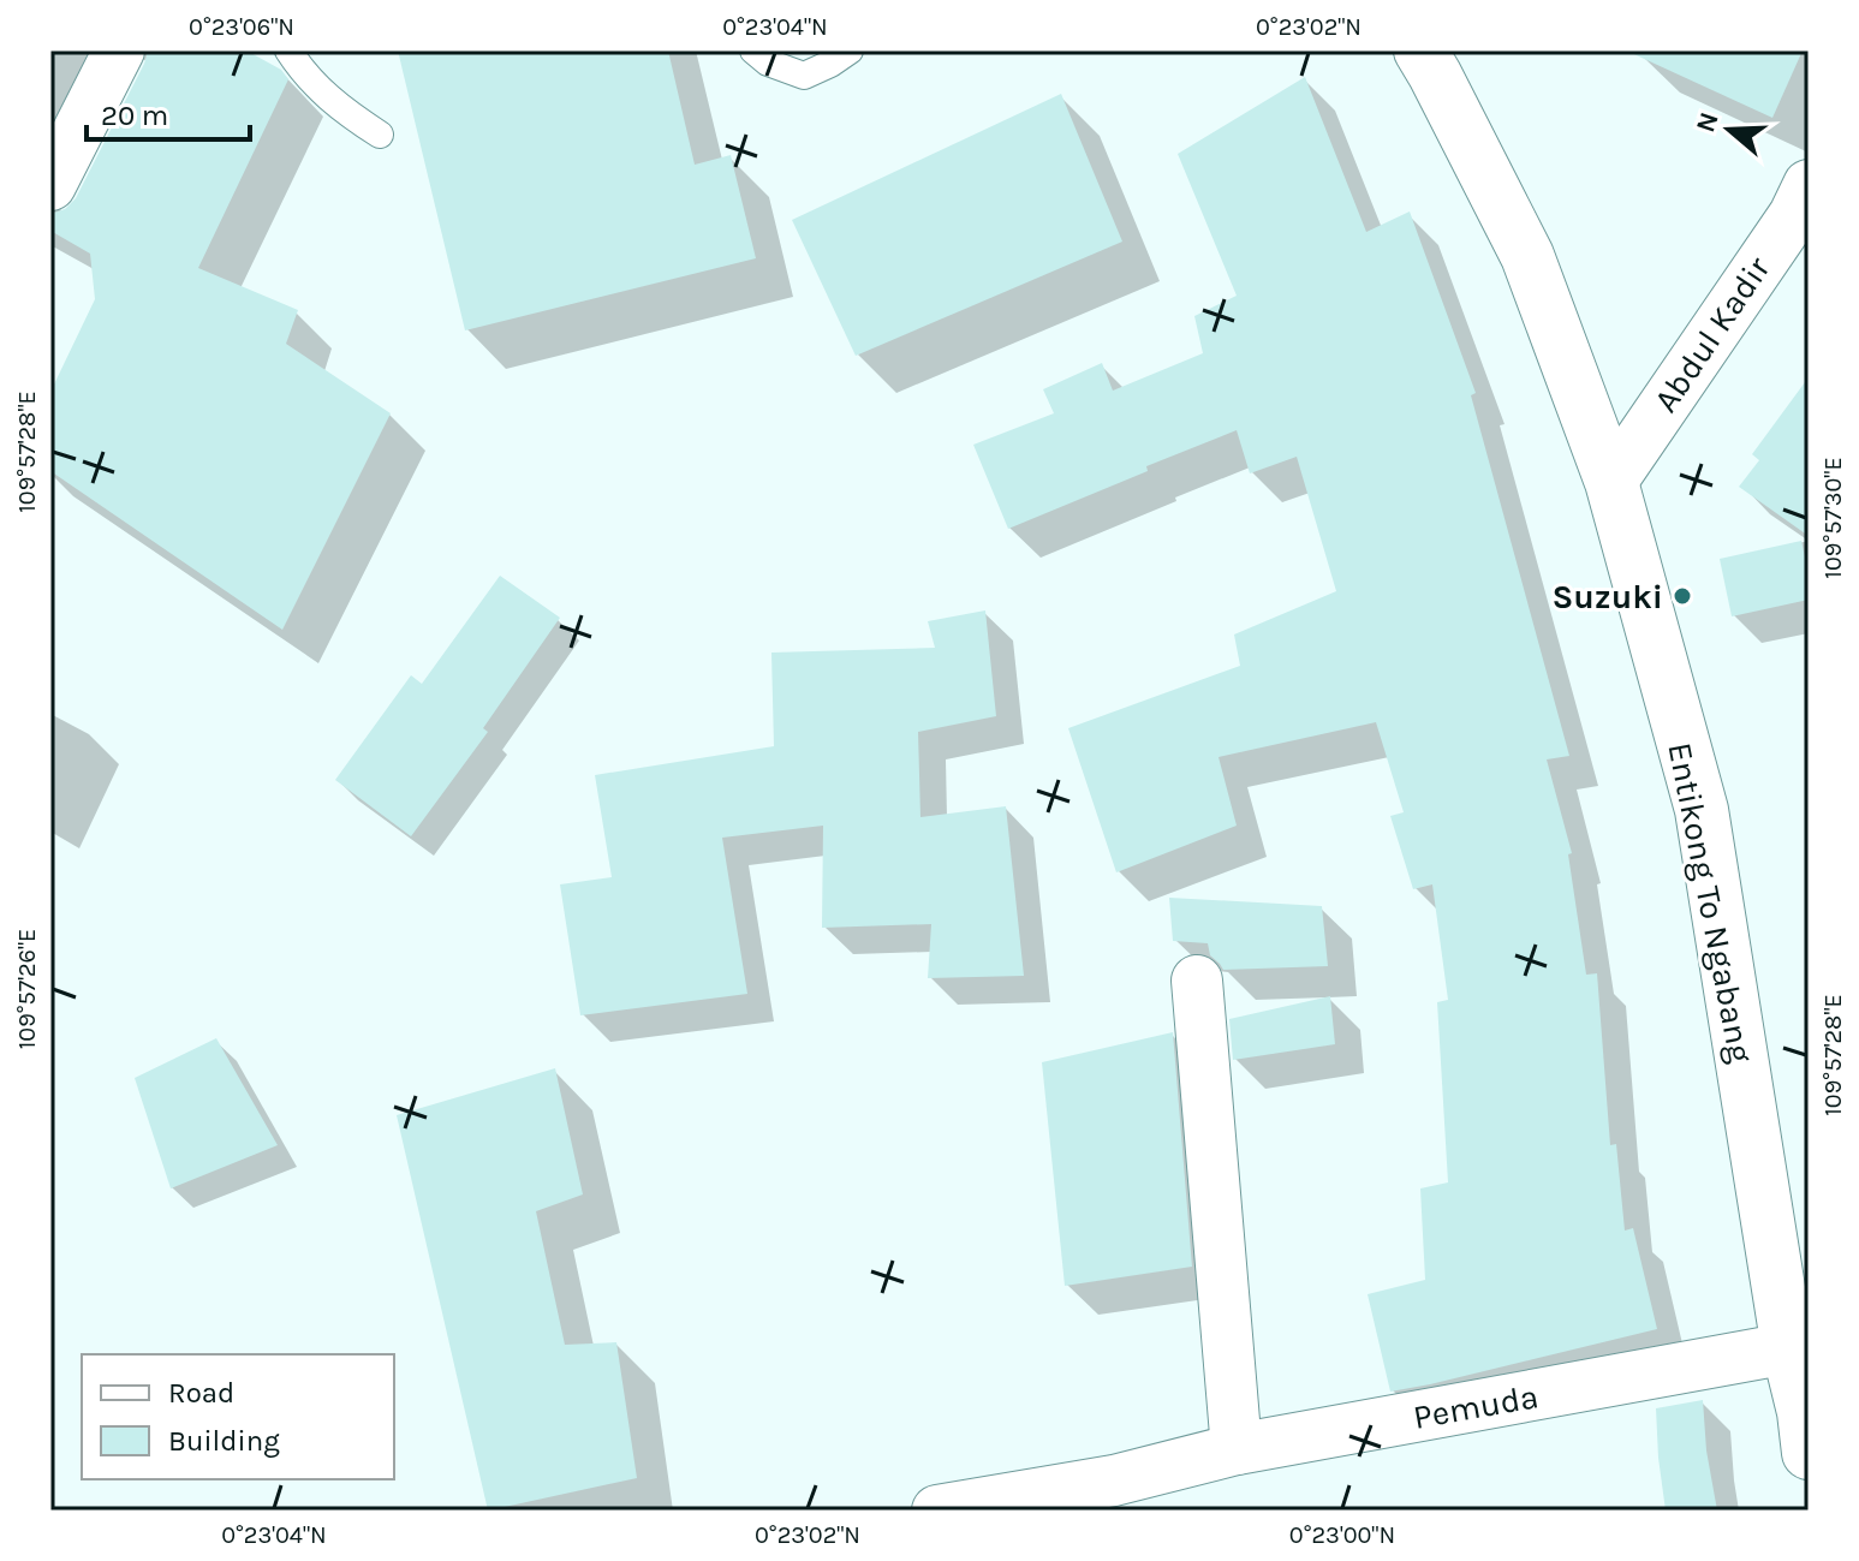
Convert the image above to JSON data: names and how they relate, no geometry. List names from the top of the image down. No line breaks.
{"streets":{"highway":["Entikong To Ngabang"],"street":["Abdul Kadir","Pemuda"]},"crossings":[["Abdul Kadir","Entikong To Ngabang"],["Entikong To Ngabang","Pemuda"]],"places":["Suzuki"],"legend":["Road","Building"],"scale_bar":"20 m","north":"left","coordinates":["0°23'06\"N","0°23'04\"N","0°23'02\"N","109°57'28\"E","109°57'30\"E","109°57'26\"E","0°23'00\"N"]}
